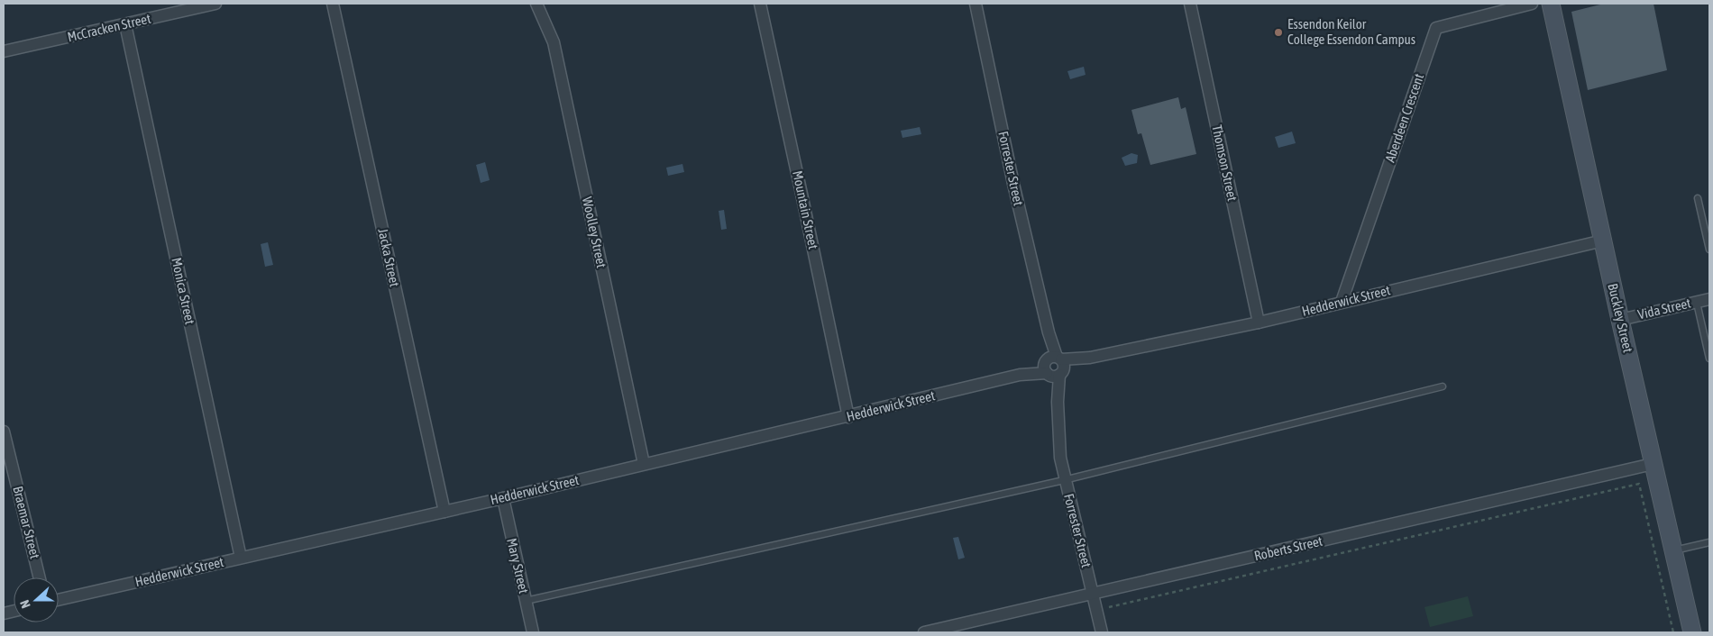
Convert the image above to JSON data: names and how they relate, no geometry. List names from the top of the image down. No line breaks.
{"streets":{"main road":["Buckley Street"],"street":["McCracken Street","Aberdeen Crescent","Thomson Street","Forrester Street","Mountain Street","Woolley Street","Jacka Street","Monica Street","Hedderwick Street","Vida Street","Braemar Street","Roberts Street","Mary Street"]},"crossings":[["McCracken Street","Monica Street"],["Aberdeen Crescent","Hedderwick Street"],["Thomson Street","Hedderwick Street"],["Forrester Street","Hedderwick Street"],["Forrester Street","Roberts Street"],["Mountain Street","Hedderwick Street"],["Woolley Street","Hedderwick Street"],["Jacka Street","Hedderwick Street"],["Monica Street","Hedderwick Street"],["Hedderwick Street","Buckley Street"],["Hedderwick Street","Mary Street"],["Vida Street","Buckley Street"],["Buckley Street","Roberts Street"]],"places":["Essendon Keilor College Essendon Campus"],"north":"left"}
